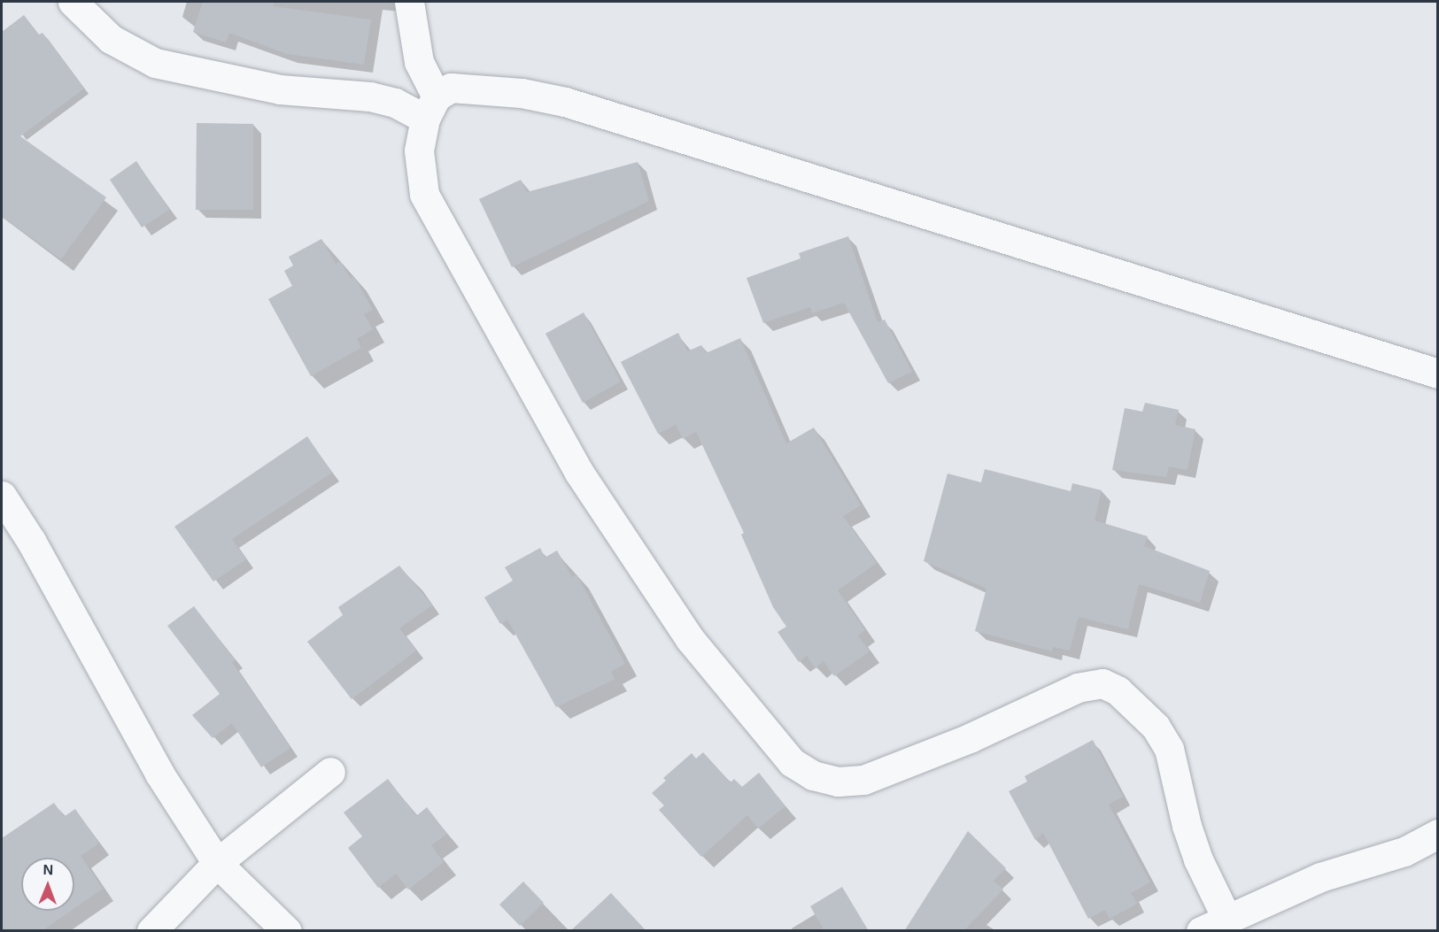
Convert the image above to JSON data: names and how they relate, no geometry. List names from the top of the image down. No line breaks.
{"north":"top"}
